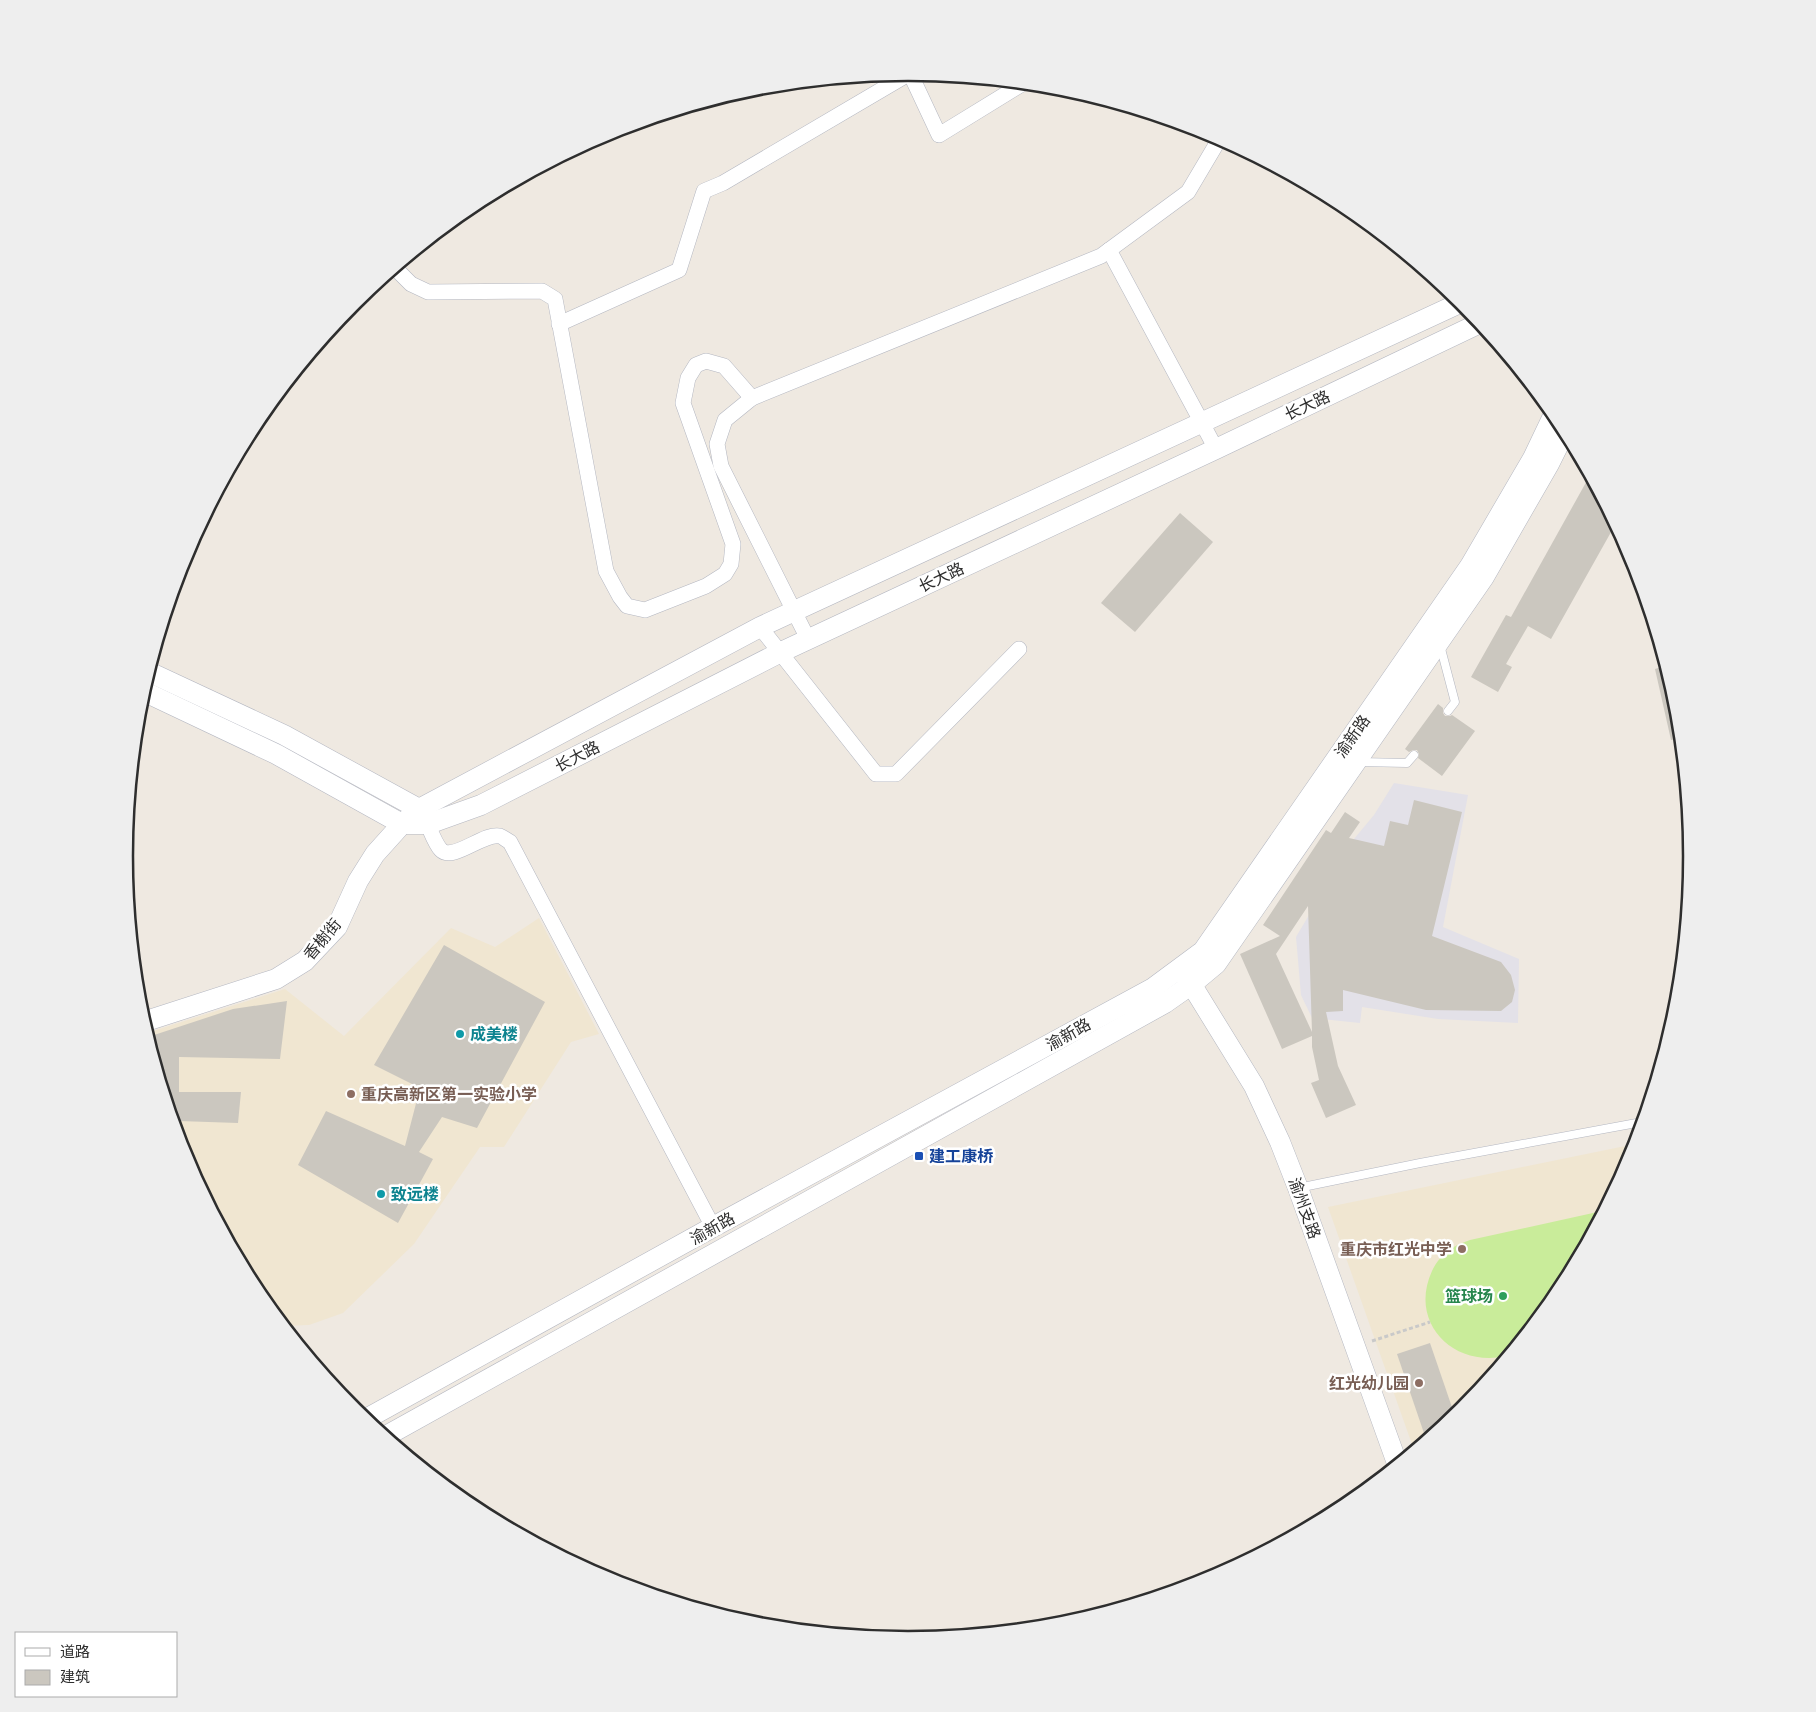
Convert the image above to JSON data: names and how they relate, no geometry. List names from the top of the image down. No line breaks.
{"streets":{"street":["长大路","渝新路","香榭街","渝州支路"]},"crossings":[["长大路","香榭街"],["渝新路","渝州支路"]],"places":{"other":["成美楼","重庆高新区第一实验小学","致远楼","重庆市红光中学","篮球场","红光幼儿园"],"transit":["建工康桥"]},"legend":["道路","建筑"]}
